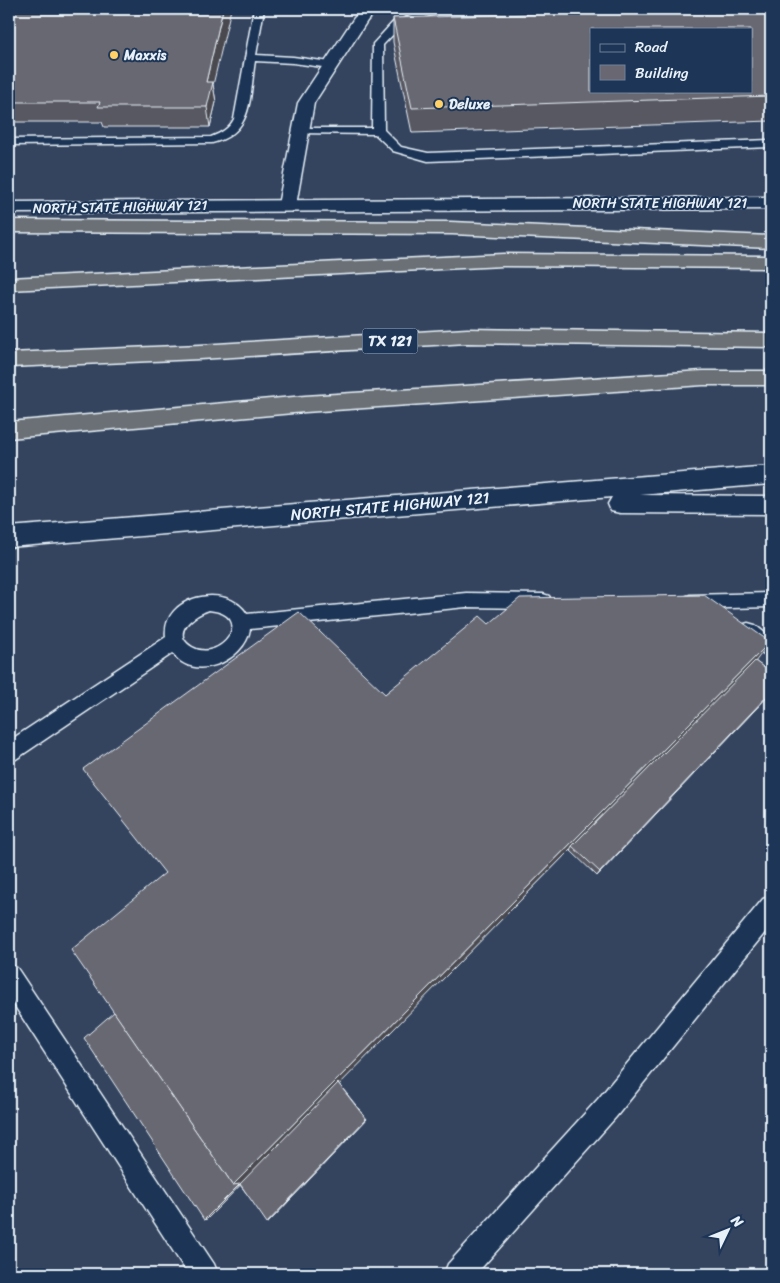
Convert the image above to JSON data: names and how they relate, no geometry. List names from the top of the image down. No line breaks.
{"streets":{"highway":["TX 121"],"main road":["NORTH STATE HIGHWAY 121"]},"places":["Maxxis","Deluxe"],"legend":["Road","Building"],"north":"top right"}
